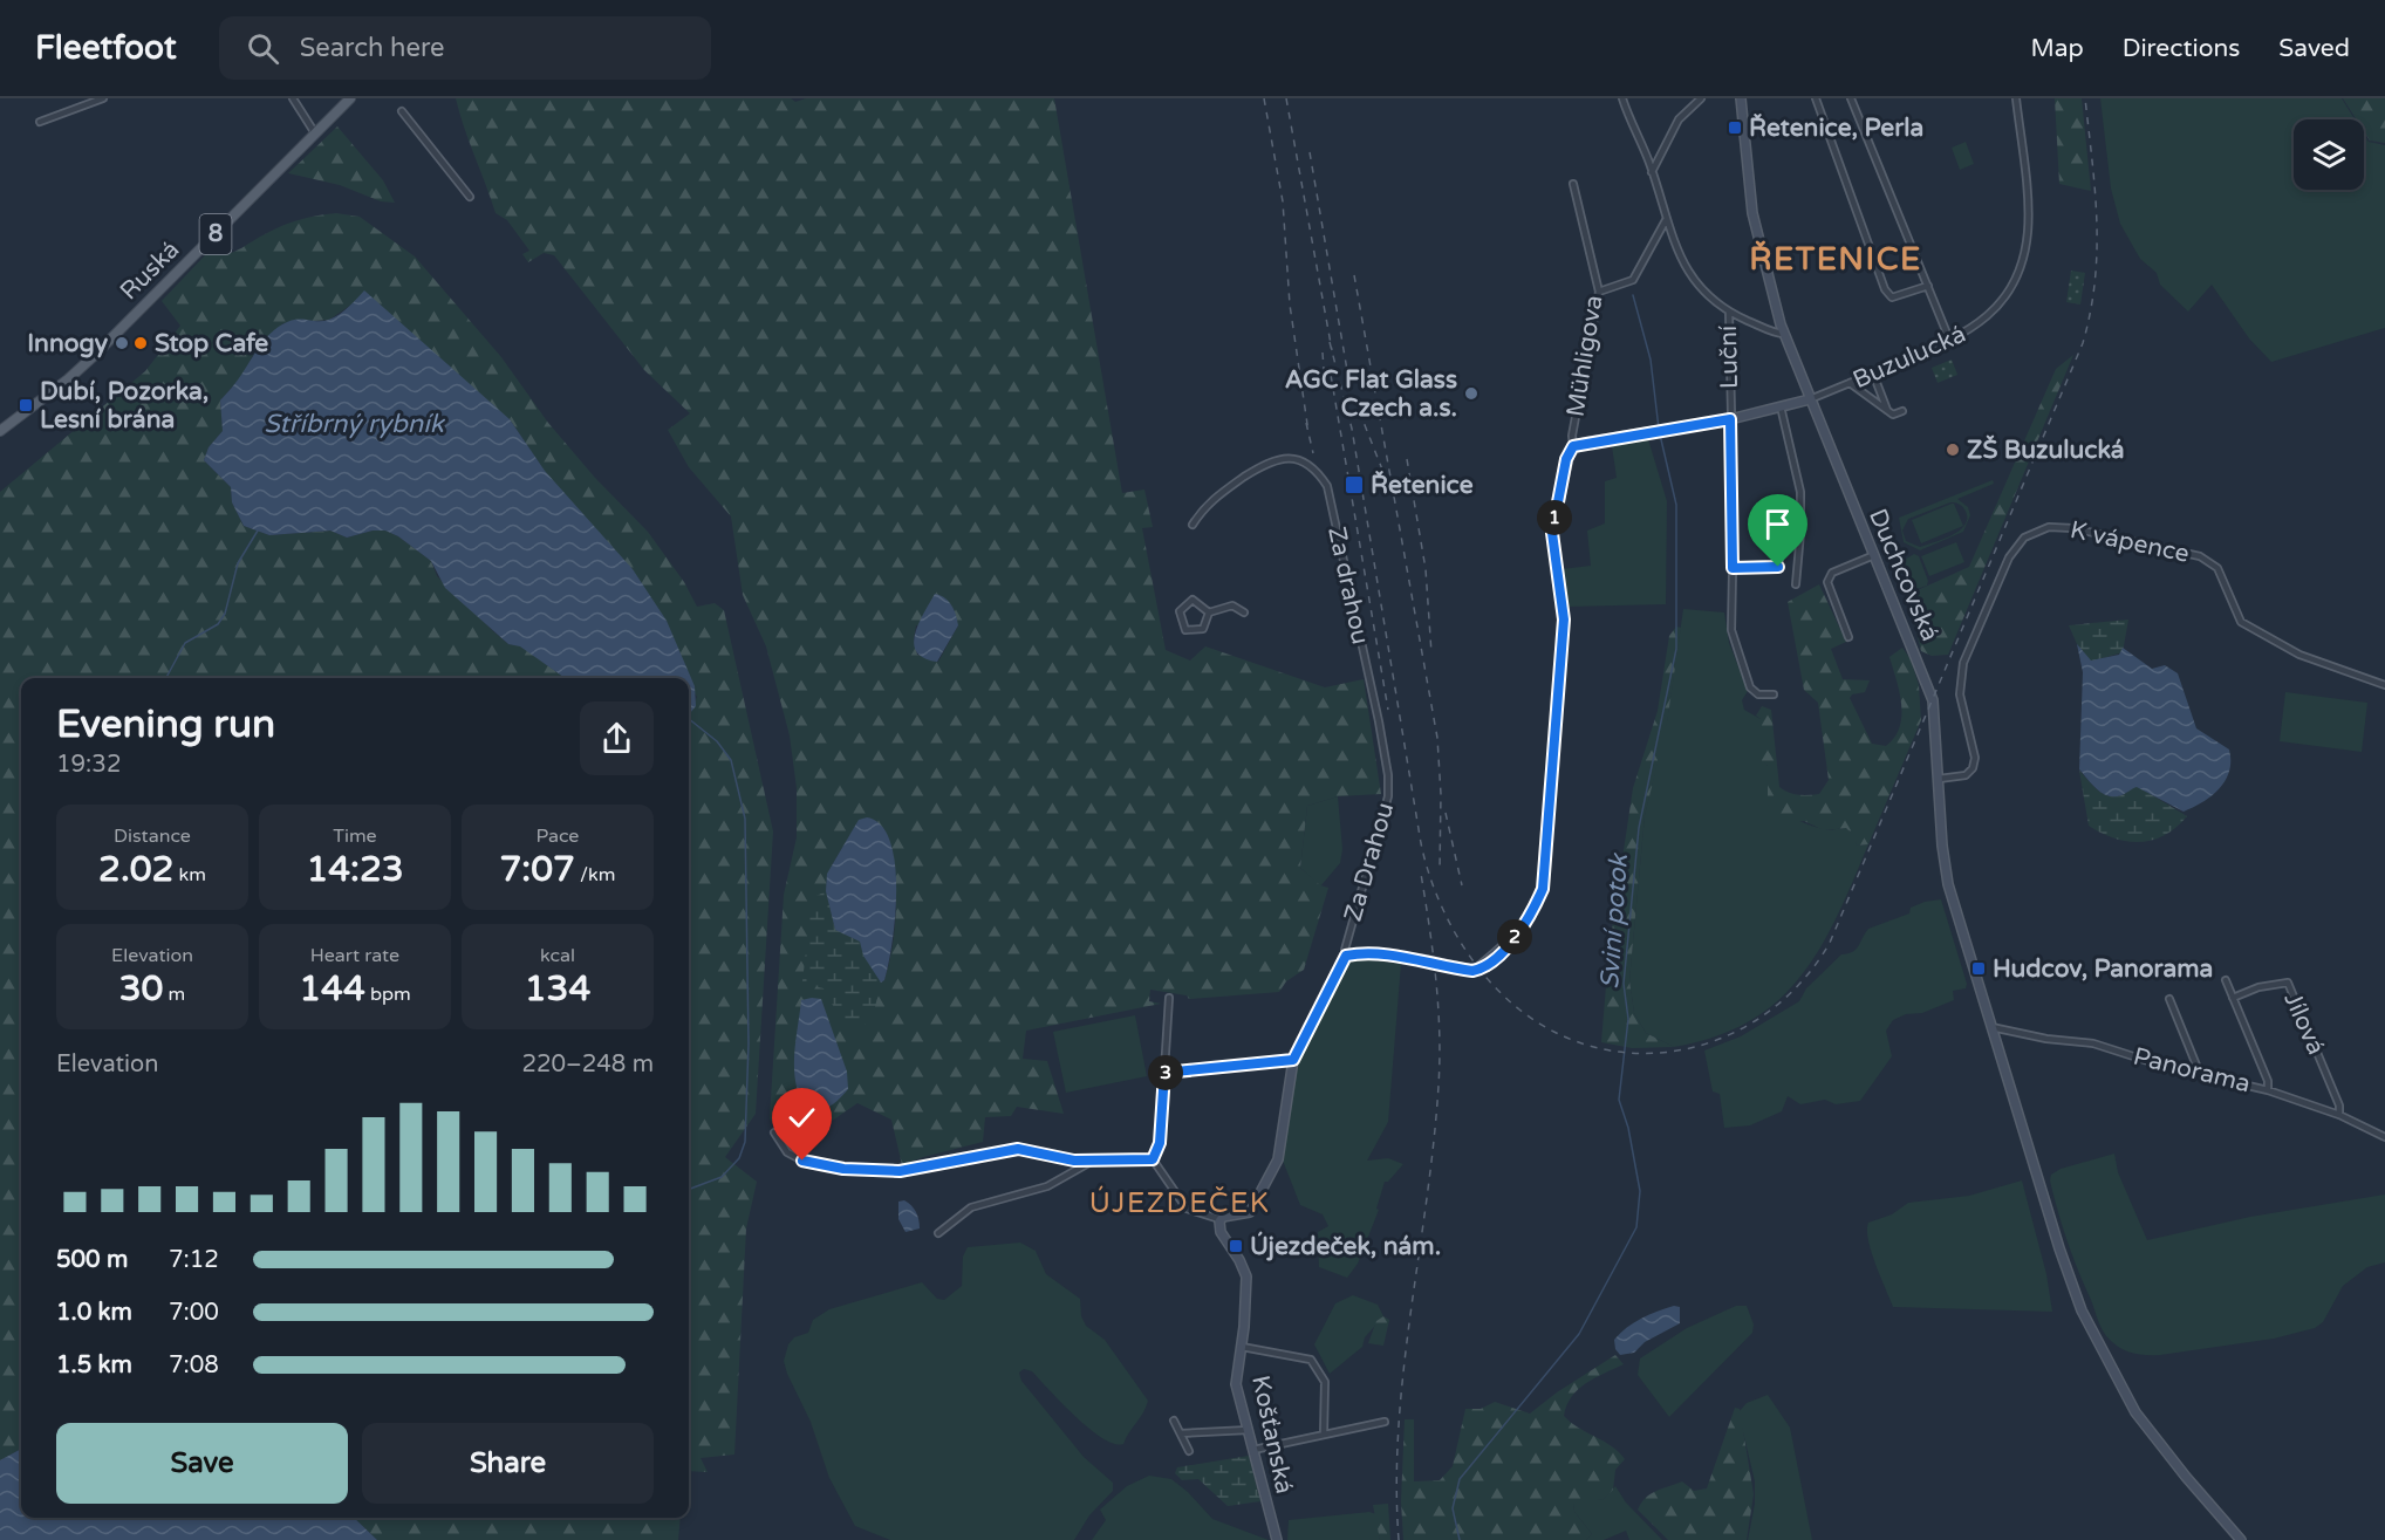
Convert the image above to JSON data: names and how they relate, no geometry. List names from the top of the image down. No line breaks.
{"streets":{"main road":["8","Ruská"],"street":["Mühligova","Luční","Buzulucká","K vápence","Duchcovská","Za drahou","Za Drahou","Jílová","Panorama","Košťanská"]},"crossings":[["Buzulucká","Duchcovská"],["K vápence","Duchcovská"],["Duchcovská","Panorama"],["Za drahou","Za Drahou"],["Jílová","Panorama"]],"districts":["ŘETENICE","ÚJEZDEČEK"],"water":["Stříbrný rybník","Sviní potok"],"places":{"transit":["Řetenice, Perla","Dubí, Pozorka, Lesní brána","Řetenice","Hudcov, Panorama","Újezdeček, nám."],"other":["Innogy","Stop Cafe","AGC Flat Glass Czech a.s.","ZŠ Buzulucká"]},"page":{"header":"Fleetfoot","search":"Search here","nav":["Map","Directions","Saved"],"pins":["1","2","3"],"heading":["Evening run","19:32"],"stats":[["Distance","2.02 km"],["Time","14:23"],["Pace","7:07 /km"],["Elevation","30 m"],["Heart rate","144 bpm"],["kcal","134"]],"chart":["Elevation","220–248 m"],"list":[{"name":"500 m","note":"7:12"},{"name":"1.0 km","note":"7:00"},{"name":"1.5 km","note":"7:08"}],"buttons":["Save","Share"]}}
